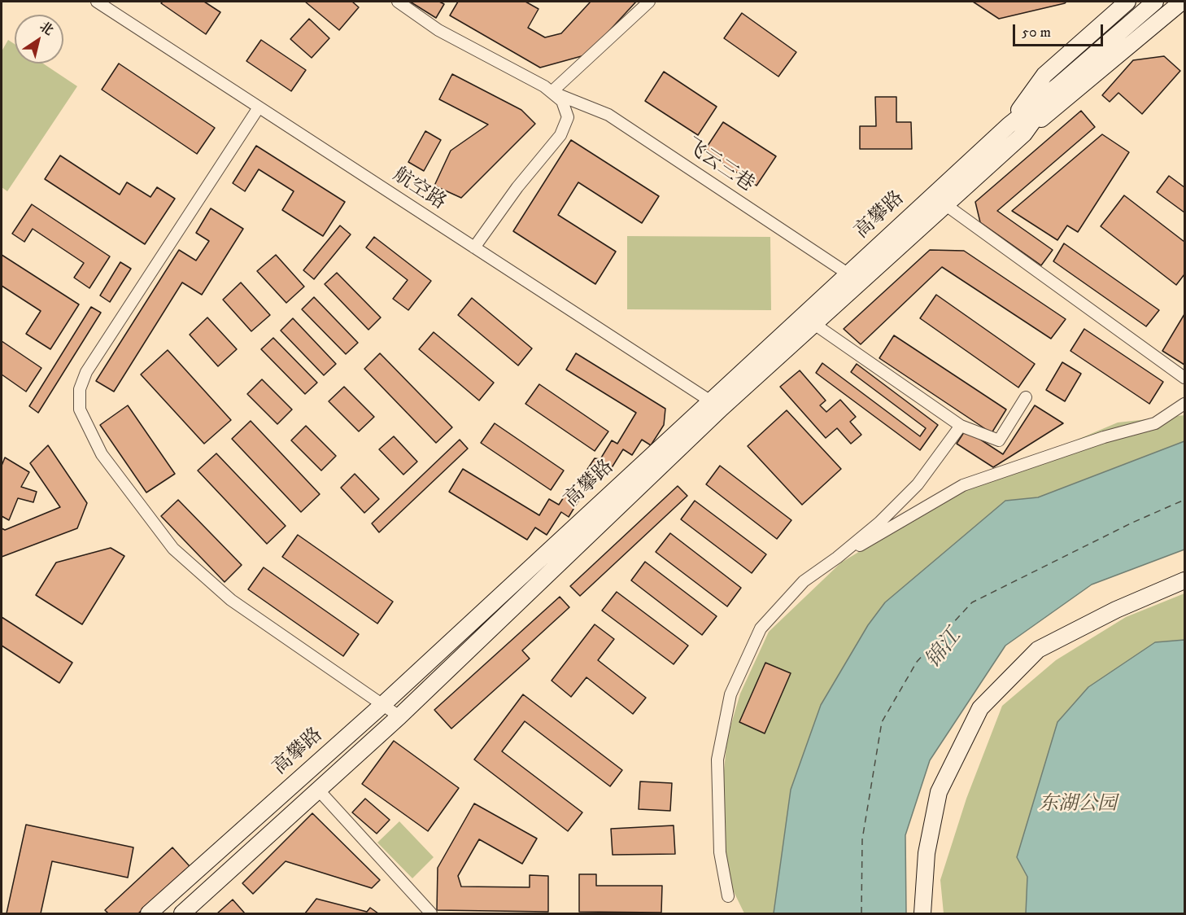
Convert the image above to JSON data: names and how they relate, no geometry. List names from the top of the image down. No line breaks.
{"streets":{"main road":["高攀路"],"street":["飞云三巷","航空路"]},"crossings":[["飞云三巷","高攀路"],["航空路","高攀路"]],"water":["锦江"],"parks":["东湖公园"],"scale_bar":"50 m","north":"top right"}
